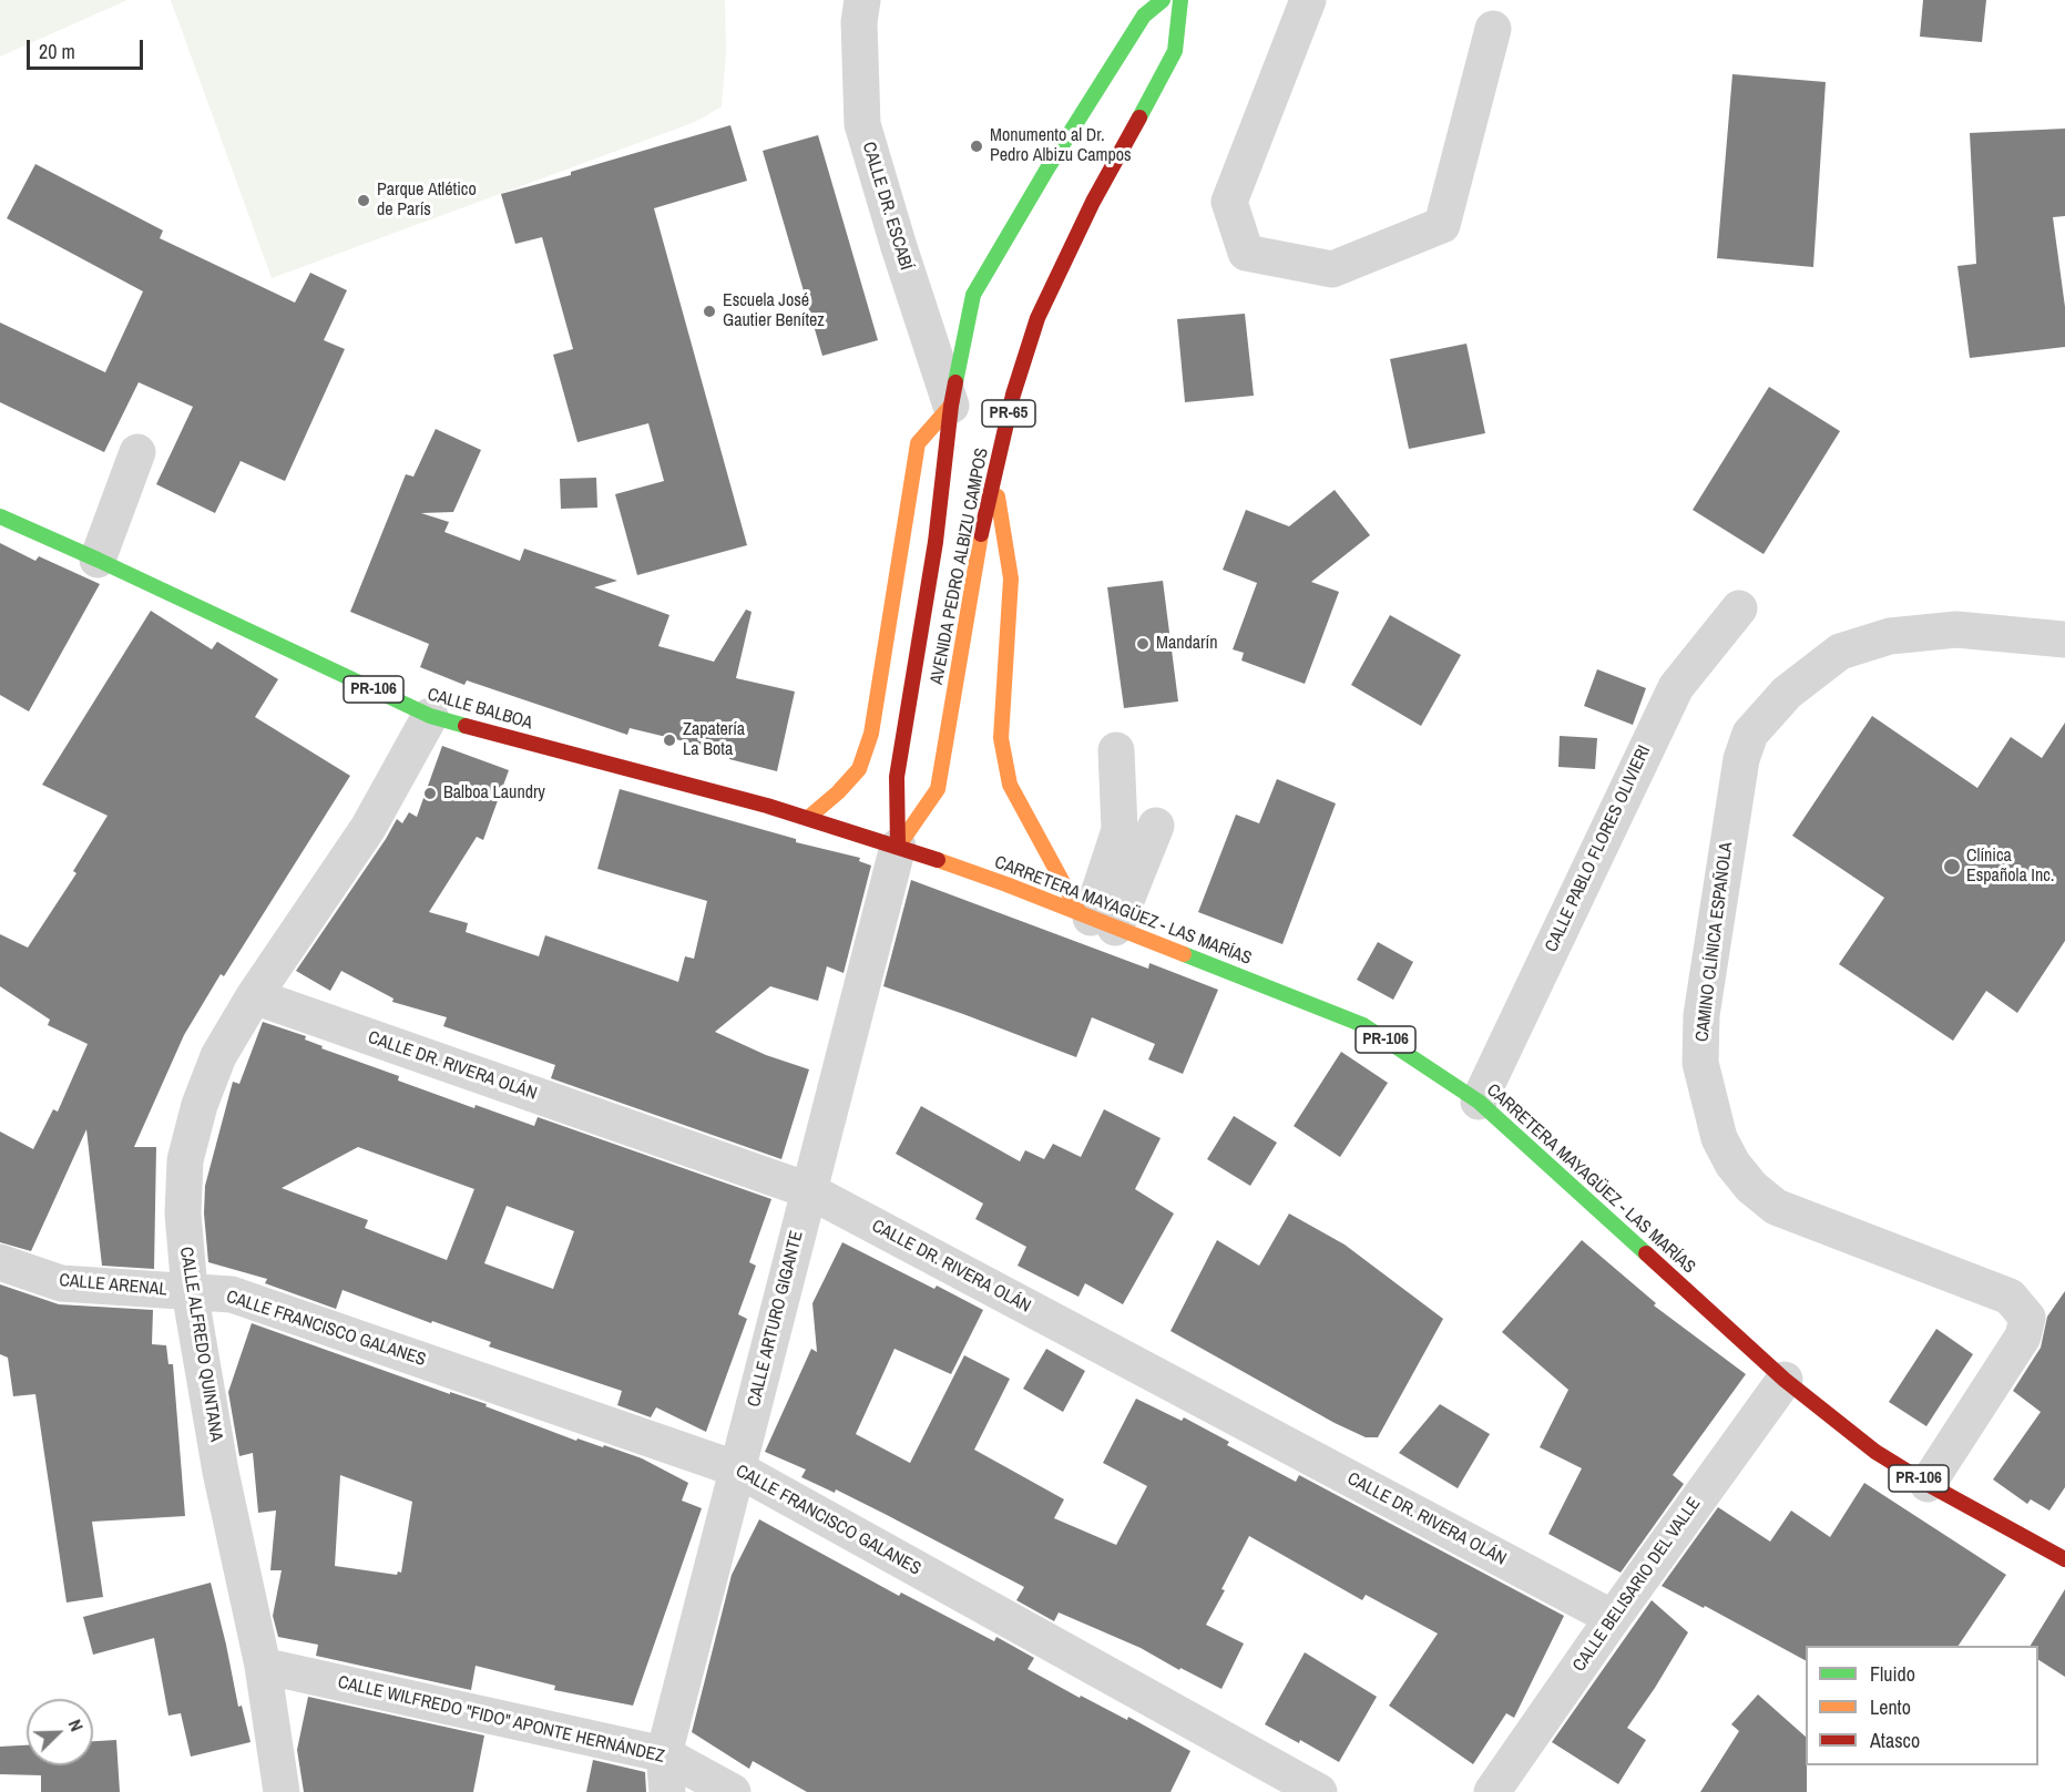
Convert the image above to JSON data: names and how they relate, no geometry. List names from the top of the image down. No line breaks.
{"streets":{"main road":["PR-65","AVENIDA PEDRO ALBIZU CAMPOS","PR-106","CALLE BALBOA","CARRETERA MAYAGÜEZ - LAS MARÍAS"],"street":["CALLE DR. ESCABÍ","CALLE PABLO FLORES OLIVIERI","CAMINO CLÍNICA ESPAÑOLA","CALLE DR. RIVERA OLÁN","CALLE ARENAL","CALLE ARTURO GIGANTE","CALLE FRANCISCO GALANES","CALLE ALFREDO QUINTANA","CALLE BELISARIO DEL VALLE","CALLE WILFREDO \"FIDO\" APONTE HERNÁNDEZ"]},"crossings":[["CALLE DR. ESCABÍ","AVENIDA PEDRO ALBIZU CAMPOS"],["AVENIDA PEDRO ALBIZU CAMPOS","CALLE BALBOA"],["AVENIDA PEDRO ALBIZU CAMPOS","CARRETERA MAYAGÜEZ - LAS MARÍAS"],["AVENIDA PEDRO ALBIZU CAMPOS","CALLE ARTURO GIGANTE"],["CALLE BALBOA","CARRETERA MAYAGÜEZ - LAS MARÍAS"],["CALLE BALBOA","CALLE ARTURO GIGANTE"],["CALLE BALBOA","CALLE ALFREDO QUINTANA"],["CALLE PABLO FLORES OLIVIERI","CARRETERA MAYAGÜEZ - LAS MARÍAS"],["CARRETERA MAYAGÜEZ - LAS MARÍAS","CAMINO CLÍNICA ESPAÑOLA"],["CARRETERA MAYAGÜEZ - LAS MARÍAS","CALLE ARTURO GIGANTE"],["CARRETERA MAYAGÜEZ - LAS MARÍAS","CALLE BELISARIO DEL VALLE"],["CALLE DR. RIVERA OLÁN","CALLE ARTURO GIGANTE"],["CALLE DR. RIVERA OLÁN","CALLE ALFREDO QUINTANA"],["CALLE DR. RIVERA OLÁN","CALLE BELISARIO DEL VALLE"],["CALLE ARENAL","CALLE FRANCISCO GALANES"],["CALLE ARENAL","CALLE ALFREDO QUINTANA"],["CALLE ARTURO GIGANTE","CALLE FRANCISCO GALANES"],["CALLE ARTURO GIGANTE","CALLE WILFREDO \"FIDO\" APONTE HERNÁNDEZ"],["CALLE FRANCISCO GALANES","CALLE ALFREDO QUINTANA"],["CALLE ALFREDO QUINTANA","CALLE WILFREDO \"FIDO\" APONTE HERNÁNDEZ"]],"places":["Monumento al Dr. Pedro Albizu Campos","Parque Atlético de París","Escuela José Gautier Benítez","Mandarín","Zapatería La Bota","Balboa Laundry","Clínica Española Inc."],"legend":["Fluido","Lento","Atasco"],"scale_bar":"20 m","north":"top right"}
